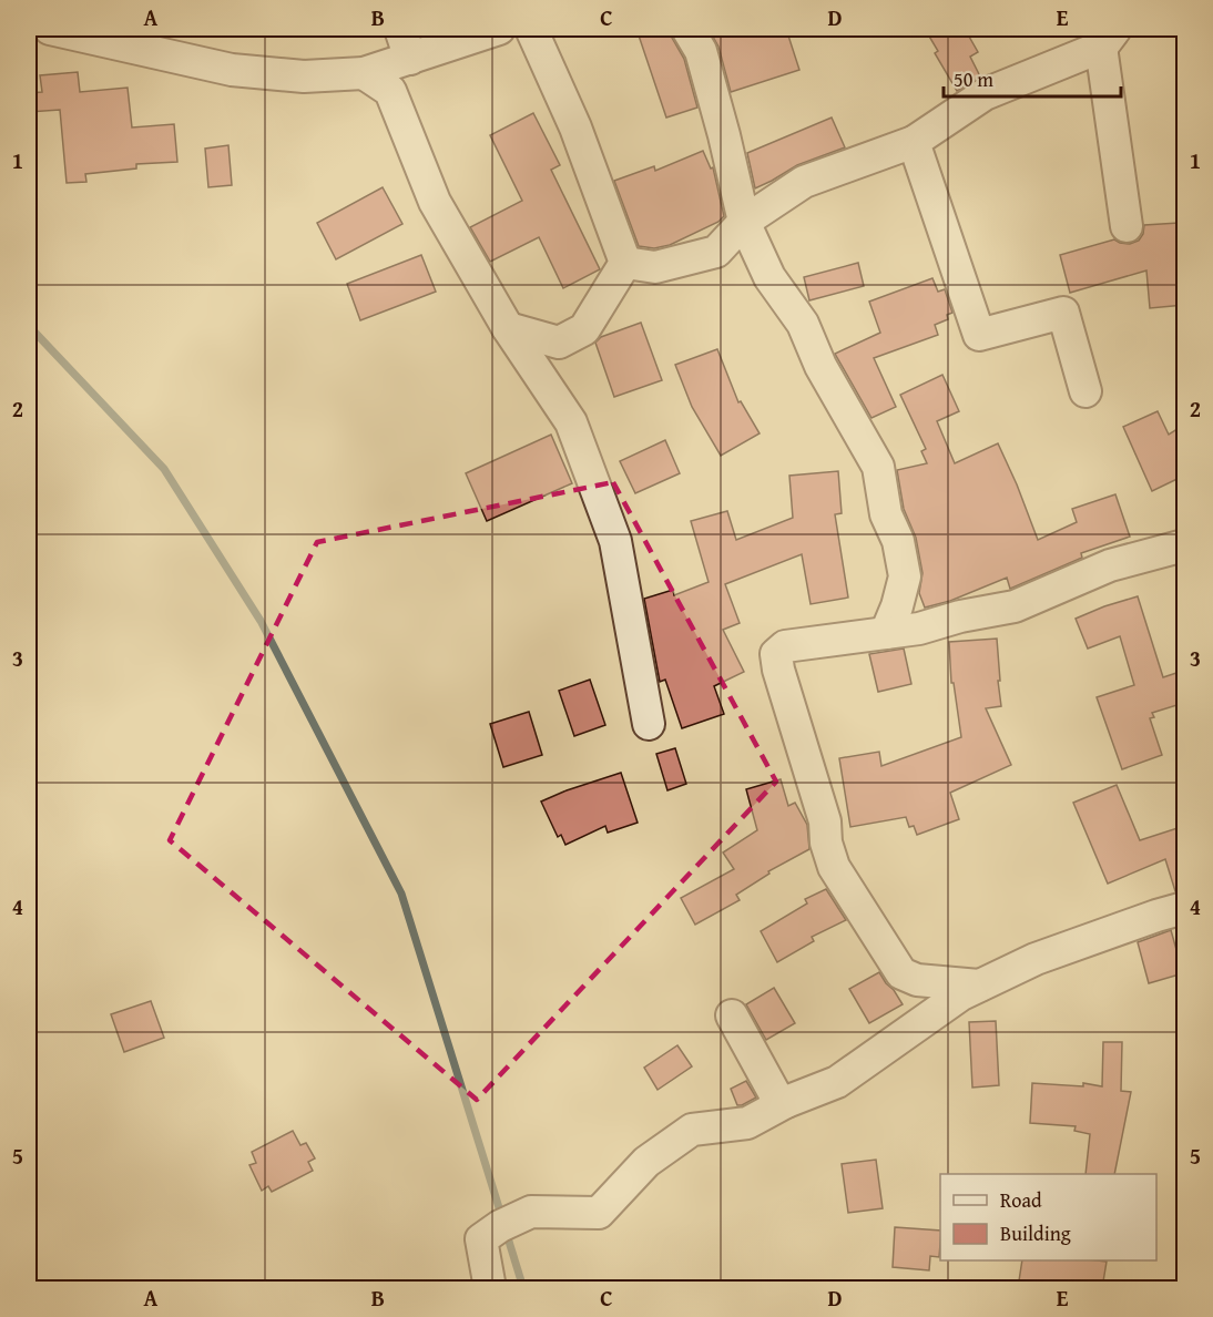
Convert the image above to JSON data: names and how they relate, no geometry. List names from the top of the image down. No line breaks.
{"legend":["Road","Building"],"scale_bar":"50 m","grid":{"columns":["A","B","C","D","E"],"rows":["1","2","3","4","5"]}}
